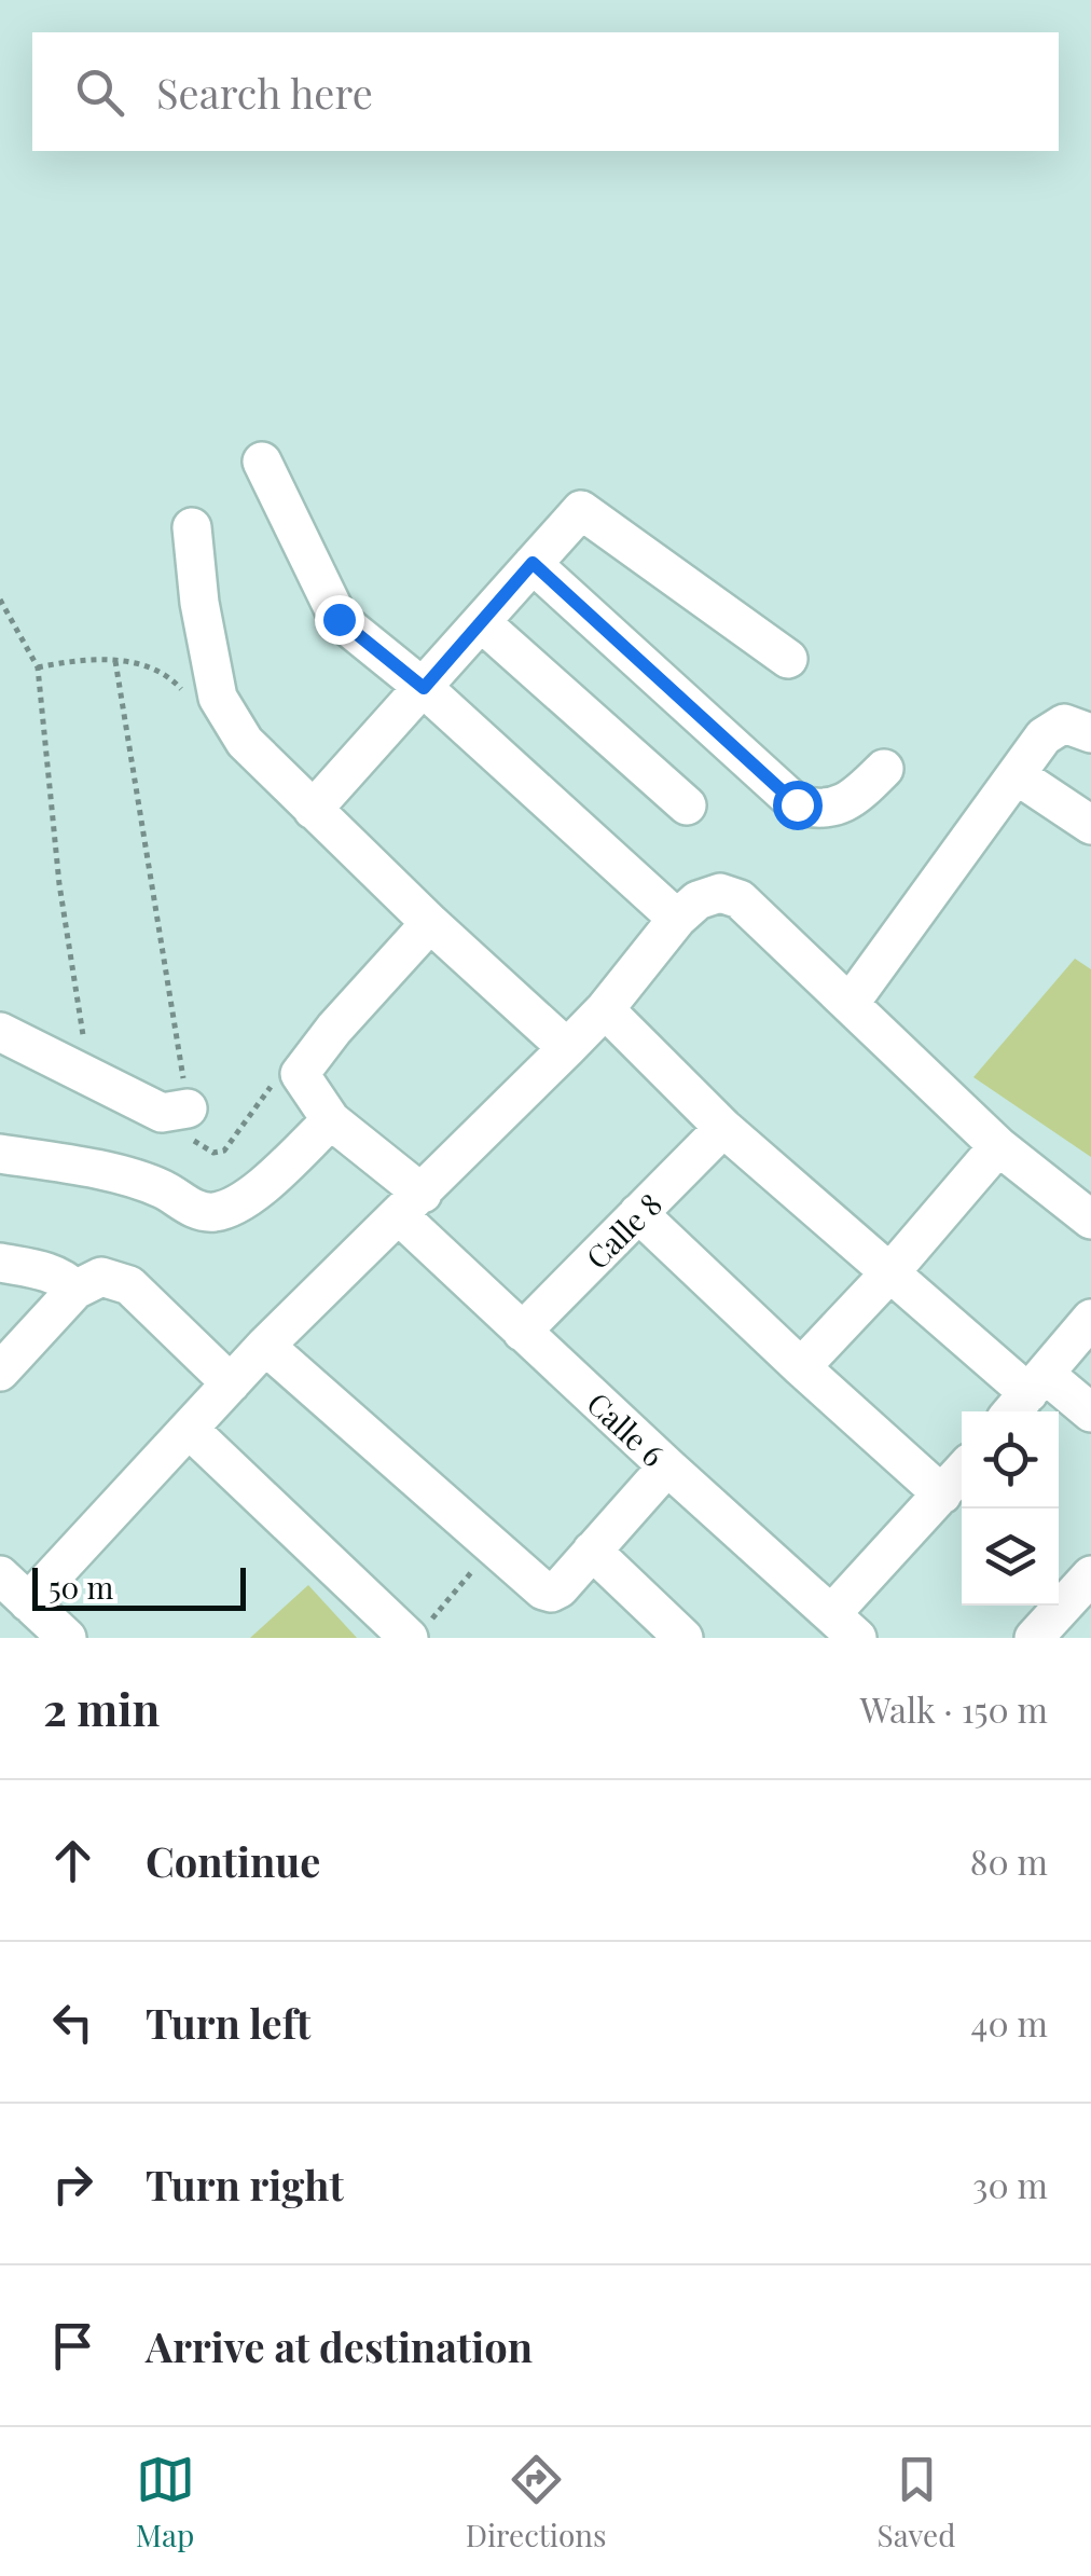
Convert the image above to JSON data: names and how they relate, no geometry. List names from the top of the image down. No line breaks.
{"streets":{"street":["Calle 8","Calle 6"]},"crossings":[["Calle 8","Calle 6"]],"scale_bar":"50 m","page":{"search":"Search here","scale":"50 m","heading":["2 min","Walk · 150 m"],"list":[["Continue","80 m"],["Turn left","40 m"],["Turn right","30 m"],"Arrive at destination"],"nav":["Map","Directions","Saved"]}}
